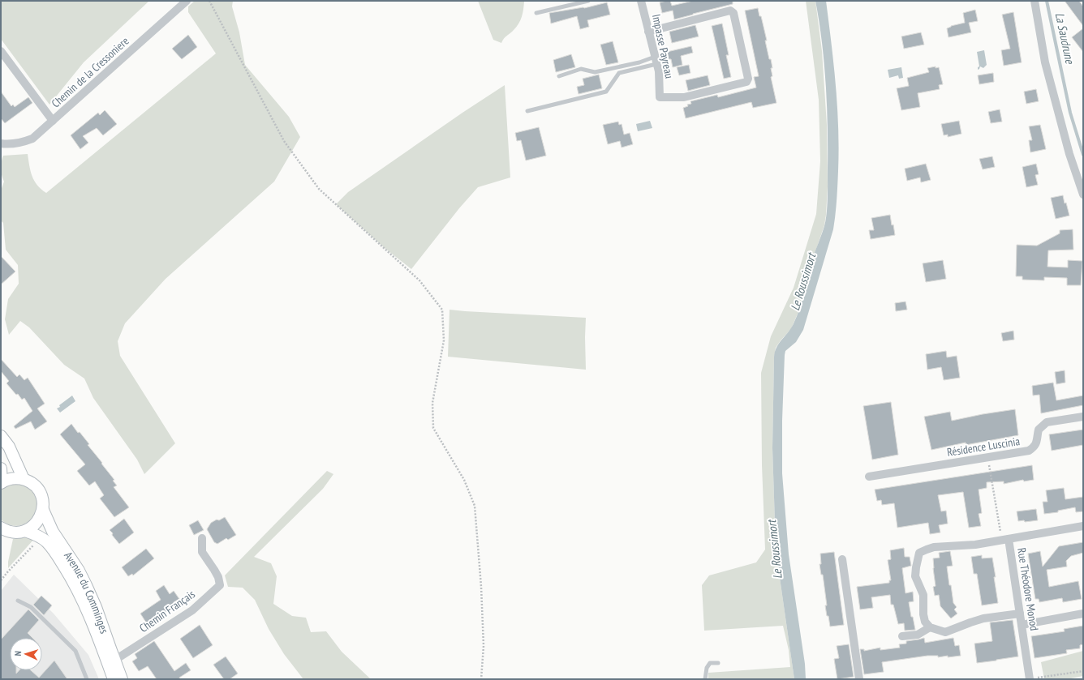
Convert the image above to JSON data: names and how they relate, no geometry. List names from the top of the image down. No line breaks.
{"streets":{"main road":["Avenue du Comminges"],"street":["Impasse Payreau","Chemin de la Cressoniere","Résidence Luscinia","Rue Théodore Monod","Chemin Français"]},"crossings":[["Avenue du Comminges","Chemin Français"]],"water":["La Saudrune","Le Roussimort"],"north":"left"}
